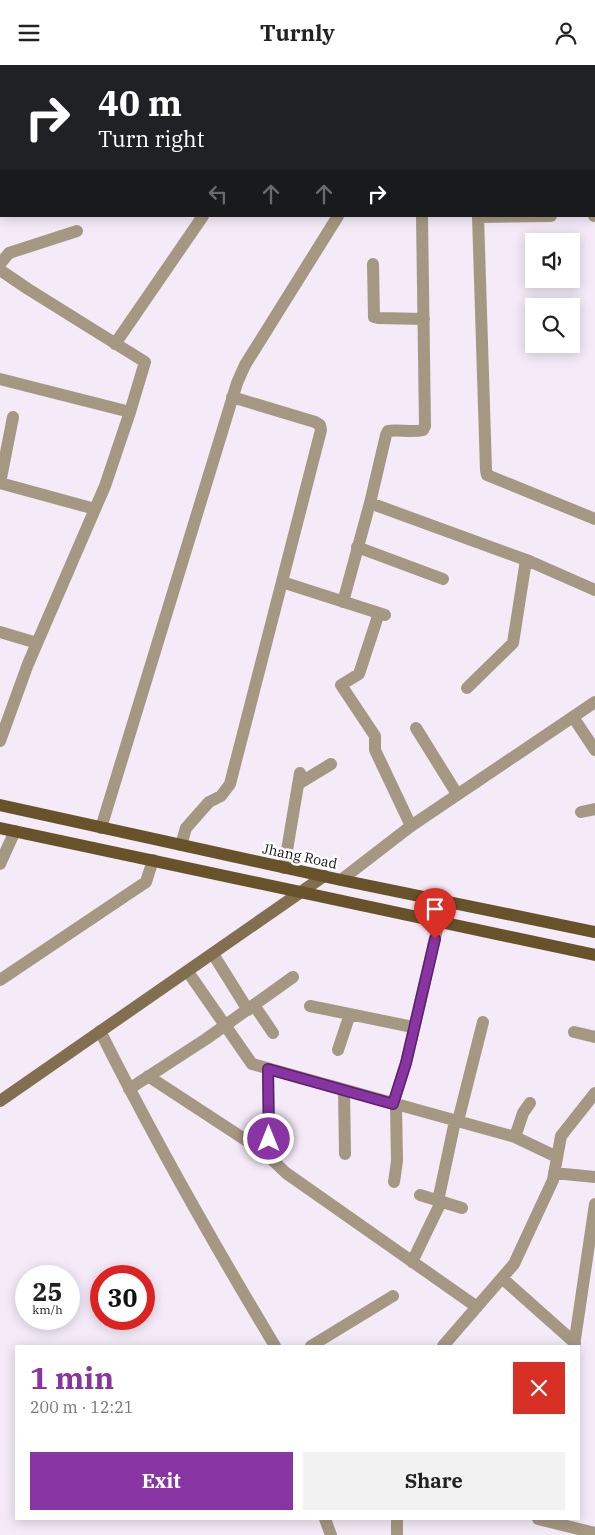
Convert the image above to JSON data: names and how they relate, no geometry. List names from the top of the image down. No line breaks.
{"streets":{"main road":["Jhang Road"]},"page":{"header":"Turnly","turn":["40 m","Turn right"],"speed":"25 km/h","limit":"30","heading":["1 min","200 m · 12:21"],"buttons":["Exit","Share"]}}
